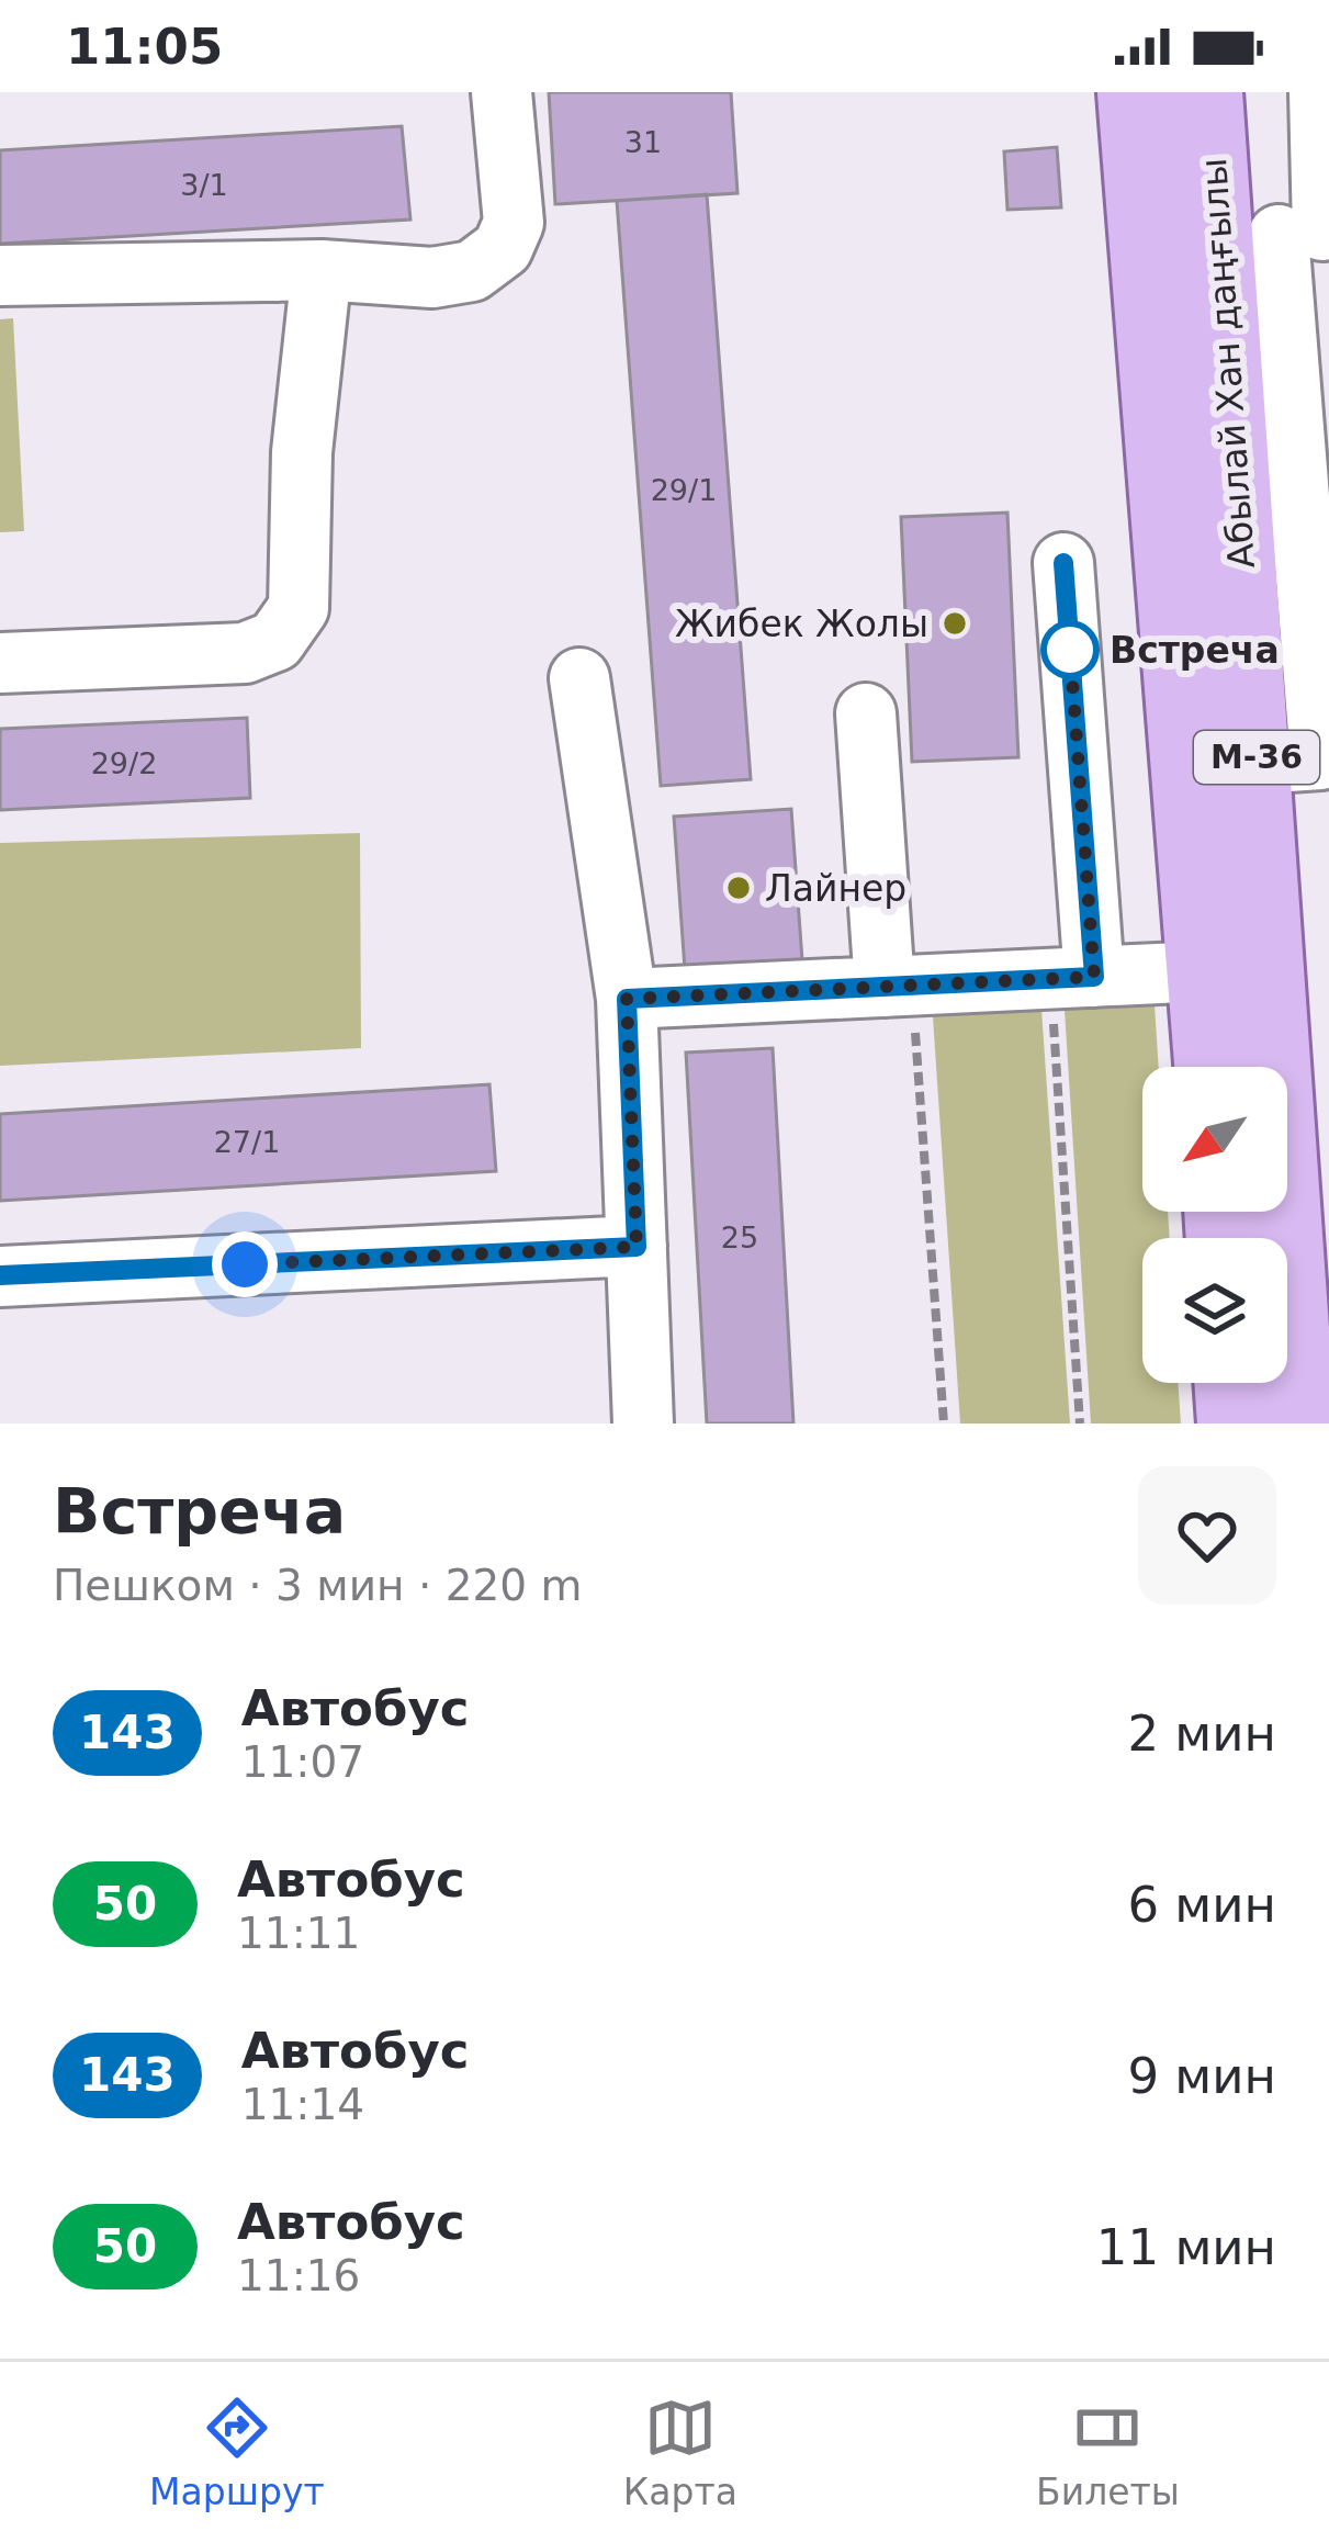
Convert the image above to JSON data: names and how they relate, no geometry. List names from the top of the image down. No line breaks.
{"streets":{"main road":["Абылай Хан даңғылы","M-36"]},"places":["Жибек Жолы","Встреча","Лайнер"],"lines":["bus line 143"],"house_numbers":["31","3/1","29/1","29/2","27/1","25"],"north":"bottom left","page":{"status":"11:05","heading":["Встреча","Пешком · 3 мин · 220 m"],"list":[{"mark":"143","name":"Автобус","note":"11:07","value":"2 мин"},{"mark":"50","name":"Автобус","note":"11:11","value":"6 мин"},{"mark":"143","name":"Автобус","note":"11:14","value":"9 мин"},{"mark":"50","name":"Автобус","note":"11:16","value":"11 мин"}],"tabs":["Маршрут","Карта","Билеты"]}}
